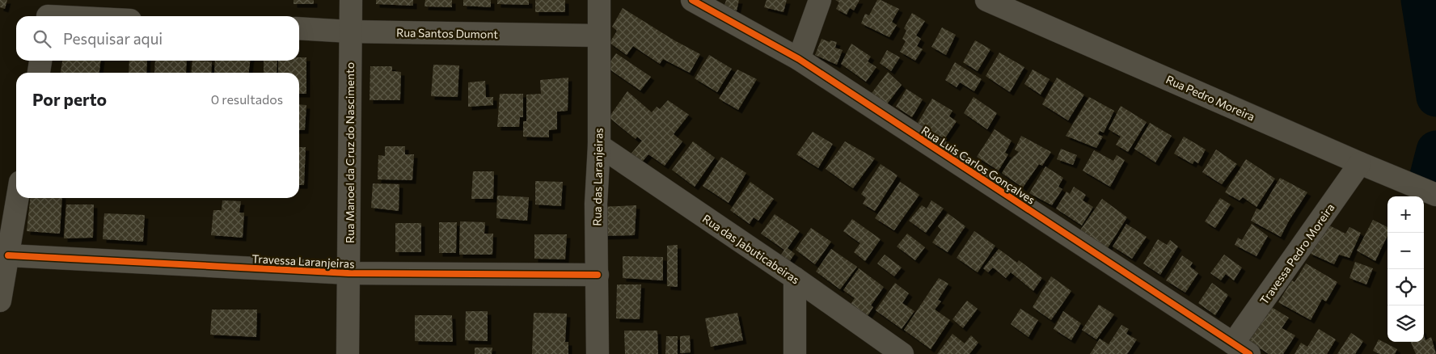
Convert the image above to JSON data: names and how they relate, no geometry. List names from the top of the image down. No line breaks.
{"streets":{"street":["Rua Santos Dumont","Rua Pedro Moreira","Rua Manoel da Cruz do Nascimento","Rua Luis Carlos Gonçalves","Rua das Laranjeiras","Rua das Jabuticabeiras","Travessa Pedro Moreira","Travessa Laranjeiras"]},"crossings":[["Rua Santos Dumont","Rua Manoel da Cruz do Nascimento"],["Rua Santos Dumont","Rua das Laranjeiras"],["Rua Pedro Moreira","Travessa Pedro Moreira"],["Rua Manoel da Cruz do Nascimento","Travessa Laranjeiras"],["Rua Luis Carlos Gonçalves","Travessa Pedro Moreira"],["Rua das Laranjeiras","Rua das Jabuticabeiras"],["Rua das Laranjeiras","Travessa Laranjeiras"]],"page":{"search":"Pesquisar aqui","heading":["Por perto","0 resultados"],"map_buttons":["+","−"]}}
